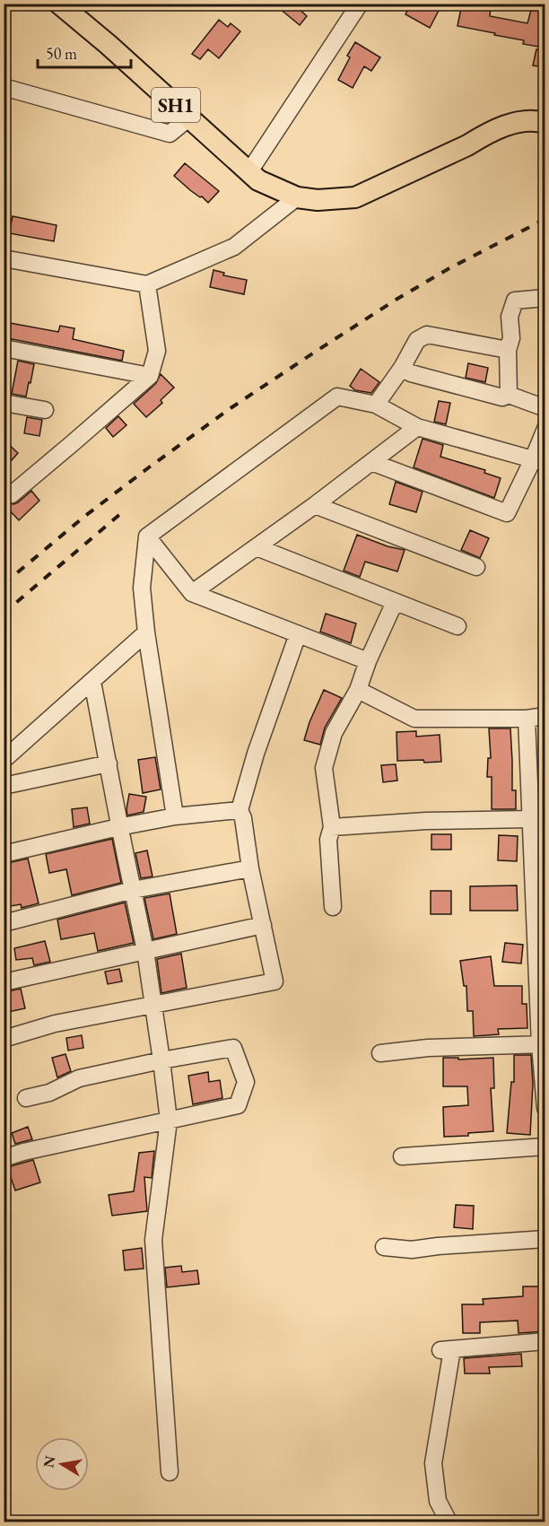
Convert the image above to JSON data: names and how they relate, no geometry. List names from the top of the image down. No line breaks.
{"streets":{"main road":["SH1"]},"scale_bar":"50 m","north":"left"}
